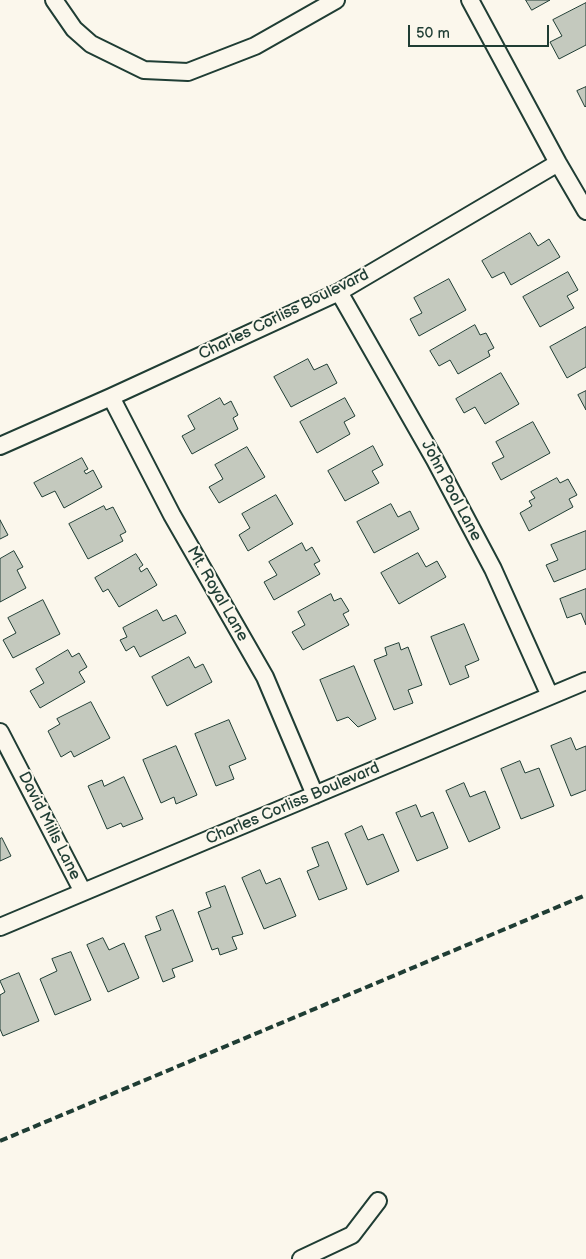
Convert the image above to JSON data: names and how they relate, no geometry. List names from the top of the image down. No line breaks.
{"streets":{"street":["Charles Corliss Boulevard","John Pool Lane","Mt. Royal Lane","David Mills Lane"]},"crossings":[["Charles Corliss Boulevard","John Pool Lane"],["Charles Corliss Boulevard","Mt. Royal Lane"],["Charles Corliss Boulevard","David Mills Lane"]],"scale_bar":"50 m"}
